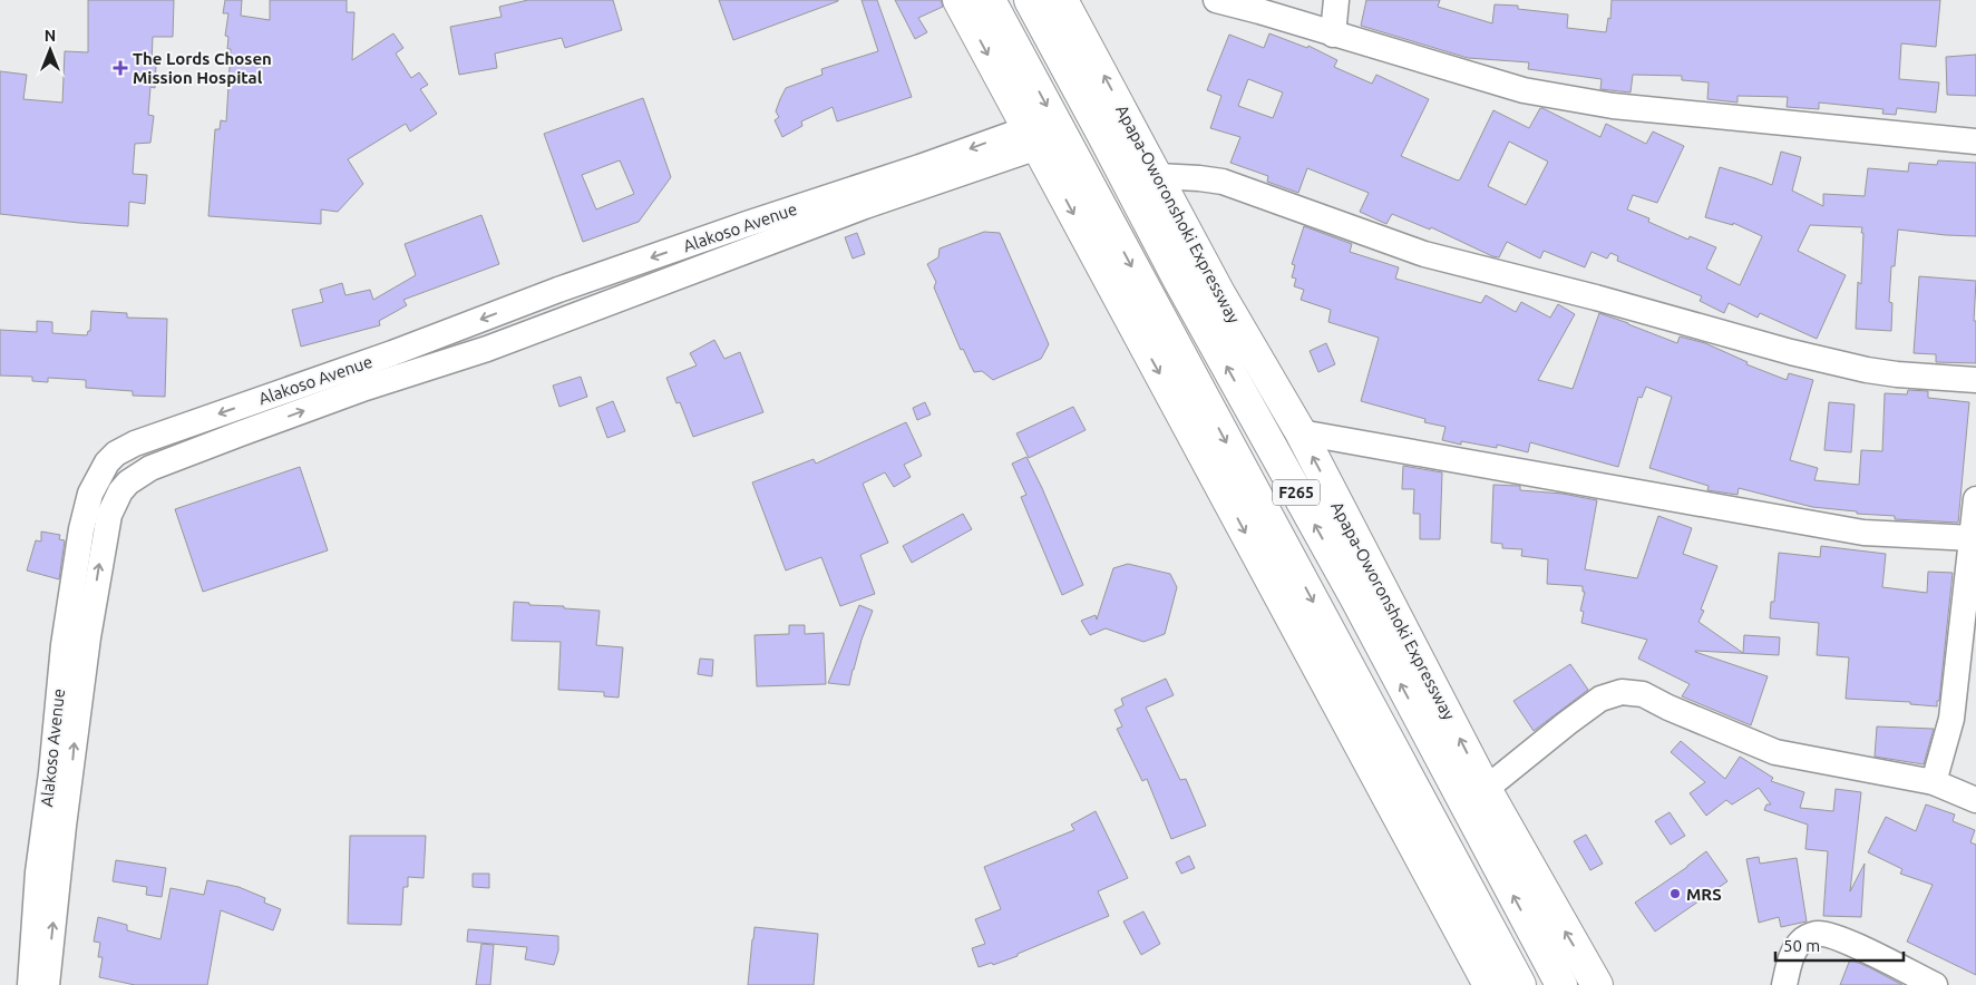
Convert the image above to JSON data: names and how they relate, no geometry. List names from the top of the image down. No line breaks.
{"streets":{"main road":["Apapa-Oworonshoki Expressway","F265"],"street":["Alakoso Avenue"]},"places":{"health":["The Lords Chosen Mission Hospital"],"other":["MRS"]},"scale_bar":"50 m","north":"top"}
